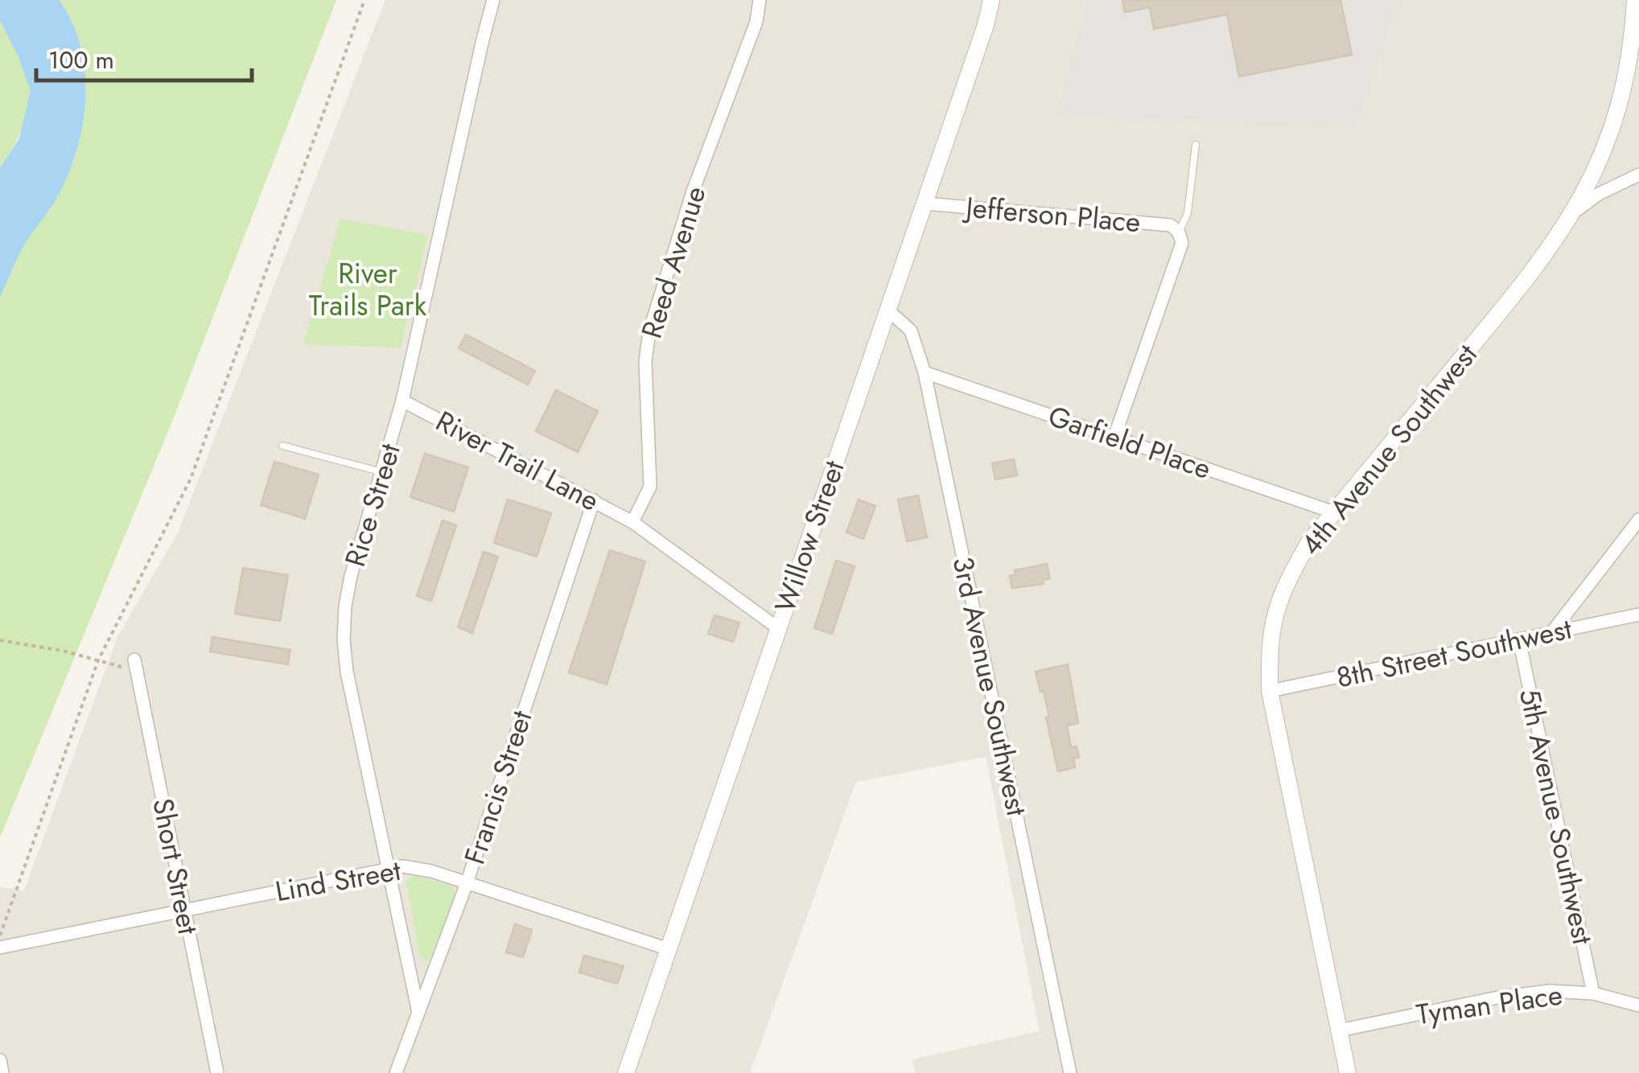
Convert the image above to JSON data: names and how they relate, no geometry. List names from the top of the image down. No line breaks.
{"streets":{"street":["Jefferson Place","Reed Avenue","Garfield Place","4th Avenue Southwest","River Trail Lane","Rice Street","Willow Street","8th Street Southwest","3rd Avenue Southwest","Francis Street","5th Avenue Southwest","Short Street","Lind Street","Tyman Place"]},"crossings":[["Jefferson Place","Willow Street"],["Reed Avenue","River Trail Lane"],["Garfield Place","4th Avenue Southwest"],["Garfield Place","3rd Avenue Southwest"],["4th Avenue Southwest","8th Street Southwest"],["4th Avenue Southwest","Tyman Place"],["River Trail Lane","Rice Street"],["River Trail Lane","Francis Street"],["Rice Street","Francis Street"],["Rice Street","Lind Street"],["Willow Street","3rd Avenue Southwest"],["Willow Street","Lind Street"],["8th Street Southwest","5th Avenue Southwest"],["Francis Street","Lind Street"],["5th Avenue Southwest","Tyman Place"],["Short Street","Lind Street"]],"parks":["River Trails Park"],"scale_bar":"100 m"}
